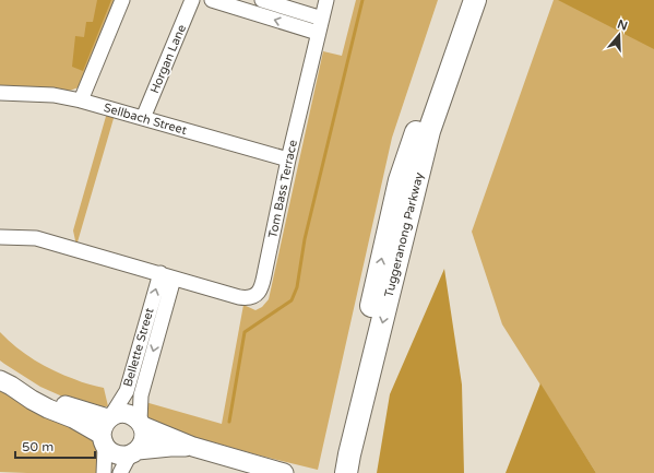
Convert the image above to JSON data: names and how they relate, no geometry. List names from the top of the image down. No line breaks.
{"streets":{"highway":["Tuggeranong Parkway"],"street":["Horgan Lane","Sellbach Street","Tom Bass Terrace","Bellette Street"]},"crossings":[["Horgan Lane","Sellbach Street"],["Sellbach Street","Tom Bass Terrace"],["Tom Bass Terrace","Bellette Street"]],"scale_bar":"50 m","north":"top"}
